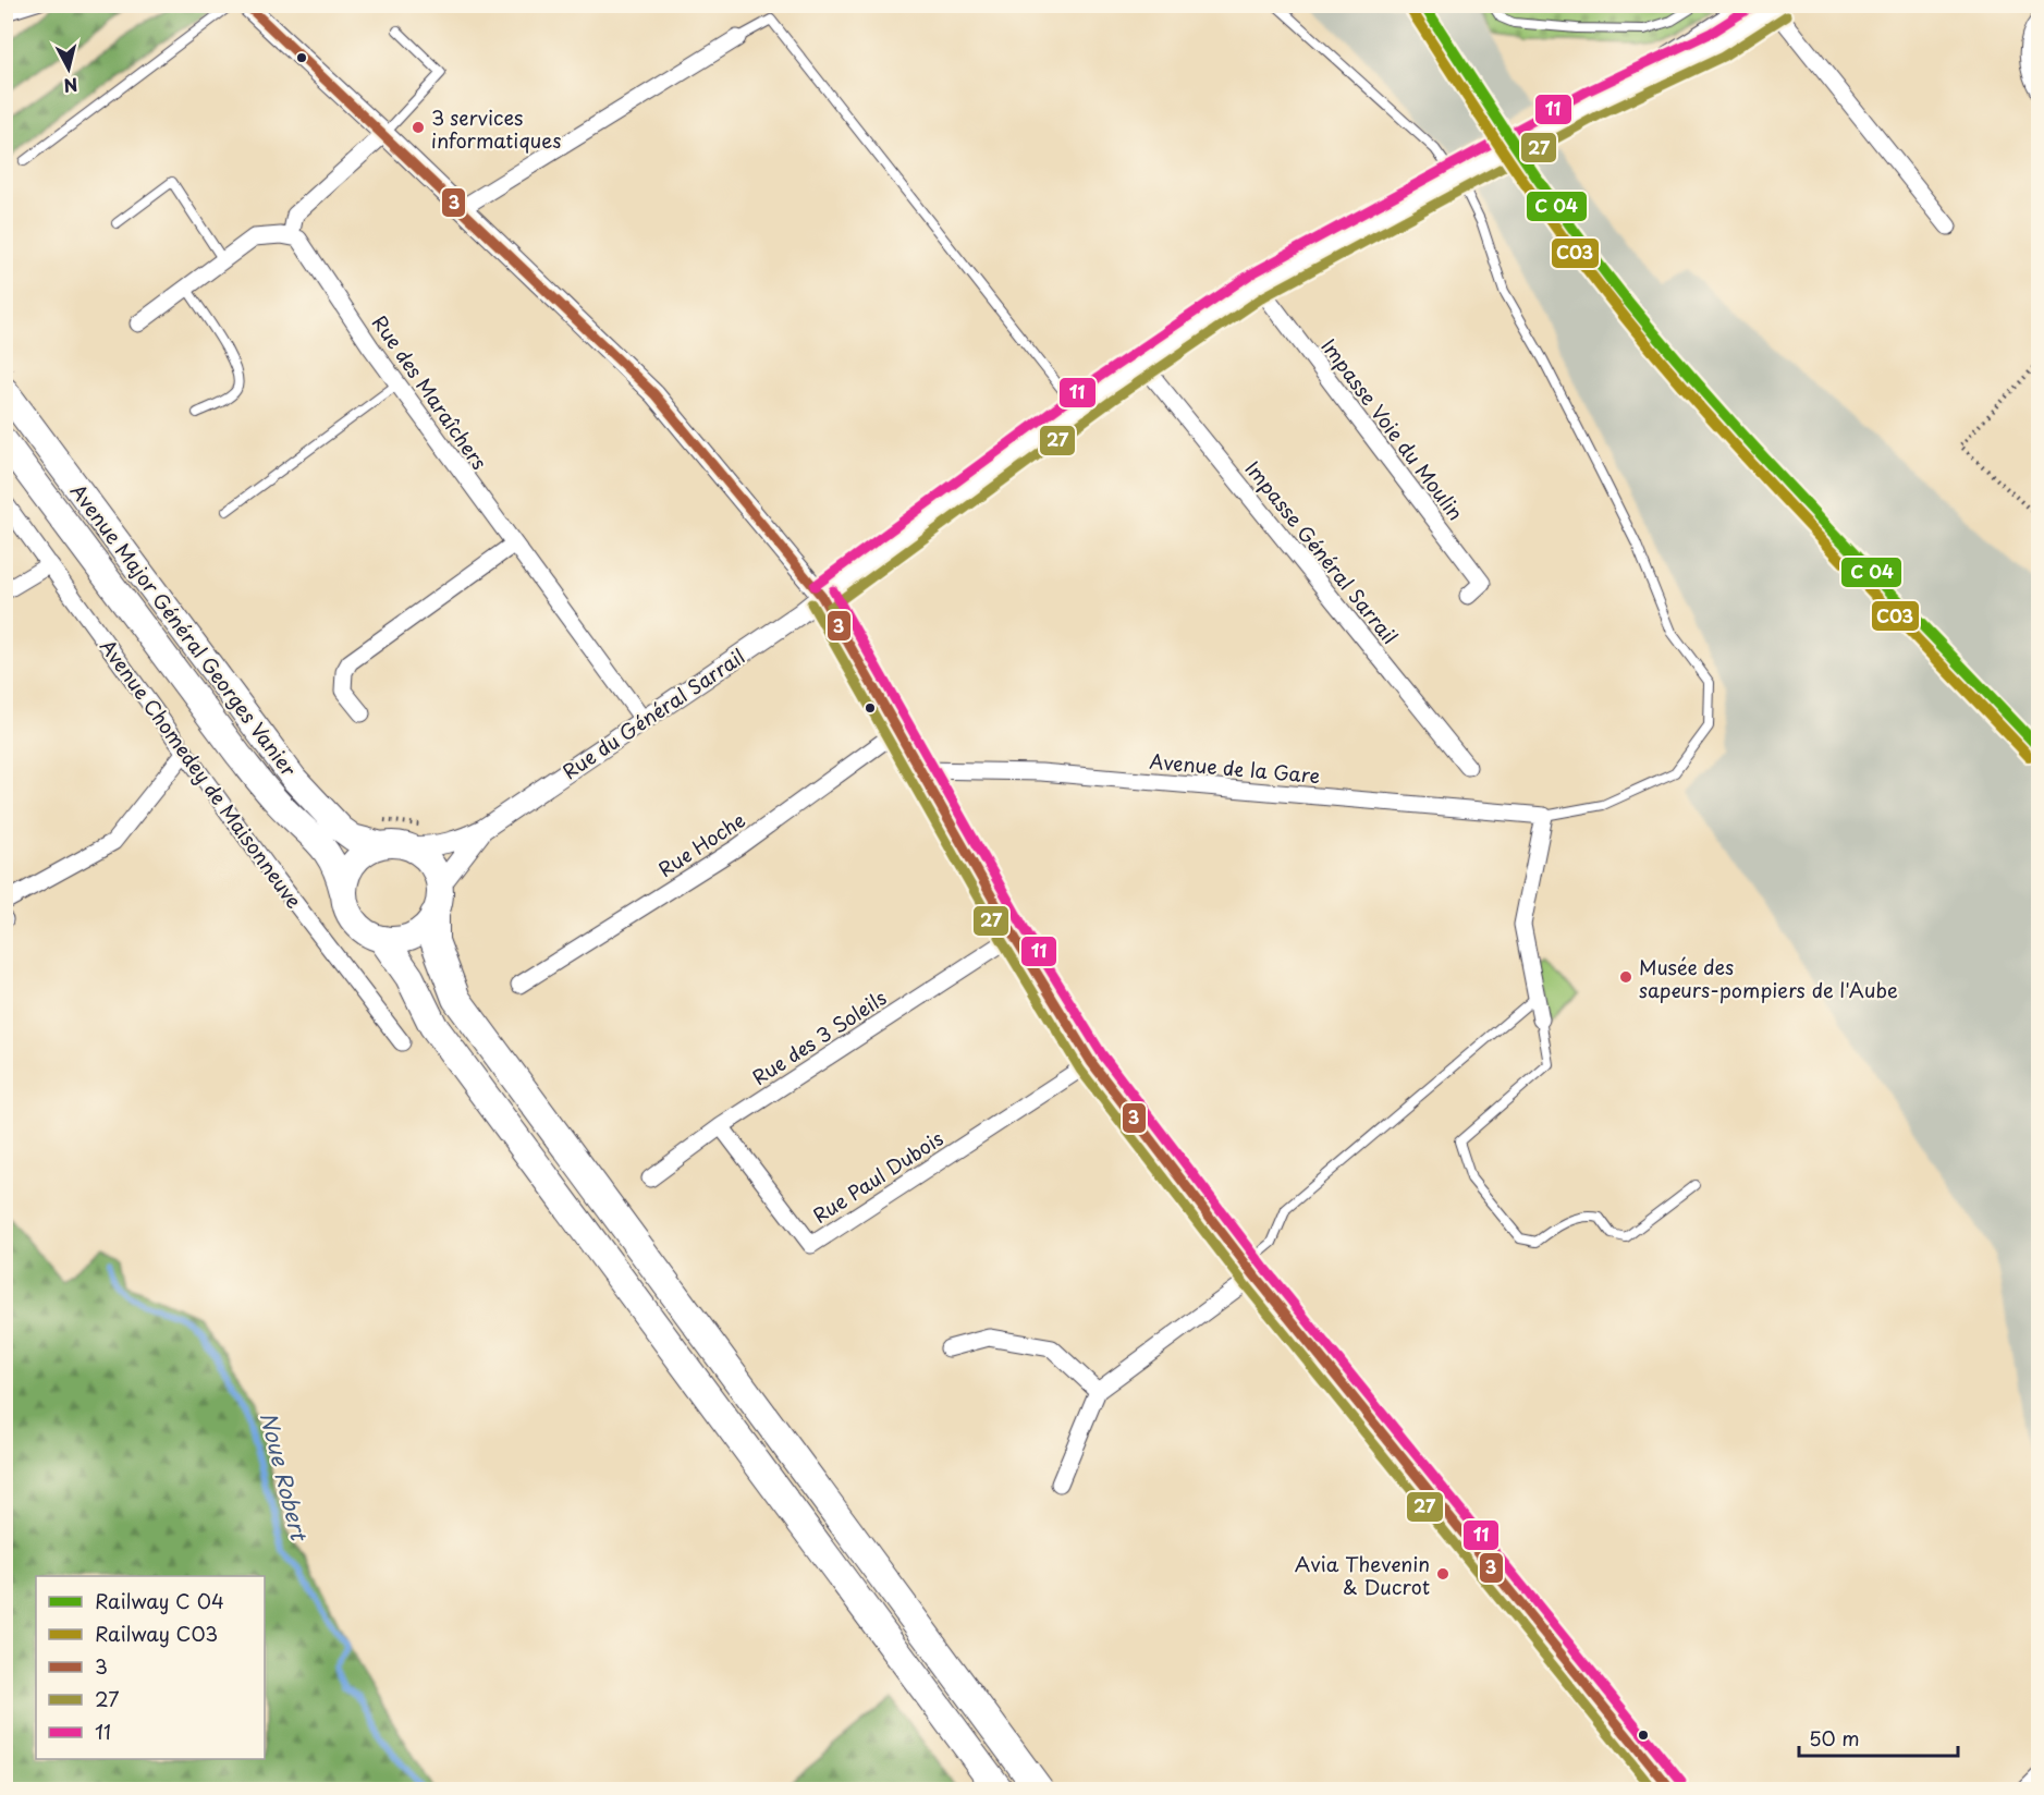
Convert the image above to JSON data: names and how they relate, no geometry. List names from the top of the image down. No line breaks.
{"streets":{"main road":["Avenue Major Général Georges Vanier","Avenue Chomedey de Maisonneuve"],"street":["Rue des Maraîchers","Impasse Voie du Moulin","Impasse Général Sarrail","Rue du Général Sarrail","Avenue de la Gare","Rue Hoche","Rue des 3 Soleils","Rue Paul Dubois"]},"crossings":[["Rue des Maraîchers","Rue du Général Sarrail"],["Impasse Voie du Moulin","Rue du Général Sarrail"],["Impasse Général Sarrail","Rue du Général Sarrail"],["Avenue Major Général Georges Vanier","Rue du Général Sarrail"],["Avenue Major Général Georges Vanier","Avenue Chomedey de Maisonneuve"],["Rue du Général Sarrail","Avenue Chomedey de Maisonneuve"],["Rue des 3 Soleils","Rue Paul Dubois"]],"water":["Noue Robert"],"places":["3 services informatiques","Musée des sapeurs-pompiers de l'Aube","Avia Thevenin & Ducrot"],"lines":["transit line 3","transit line 11","rail line C03","transit line 27"],"legend":["Railway C 04","Railway C03","3","27","11"],"scale_bar":"50 m","north":"bottom"}
